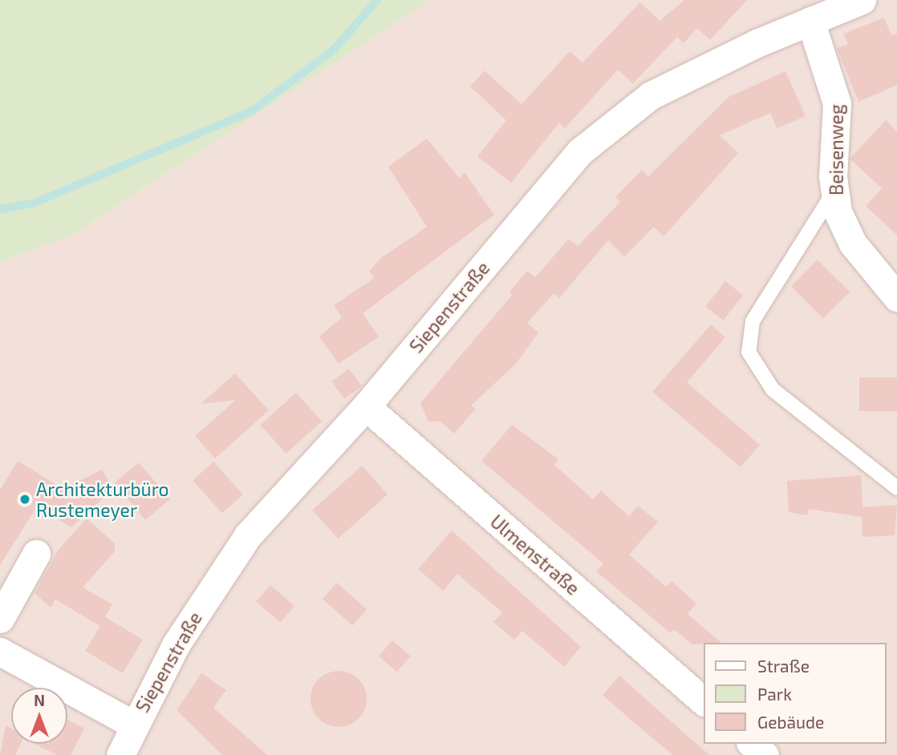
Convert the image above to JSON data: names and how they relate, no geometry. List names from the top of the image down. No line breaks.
{"streets":{"street":["Beisenweg","Siepenstraße","Ulmenstraße"]},"crossings":[["Beisenweg","Siepenstraße"],["Siepenstraße","Ulmenstraße"]],"places":["Architekturbüro Rustemeyer"],"legend":["Straße","Park","Gebäude"],"north":"top"}
